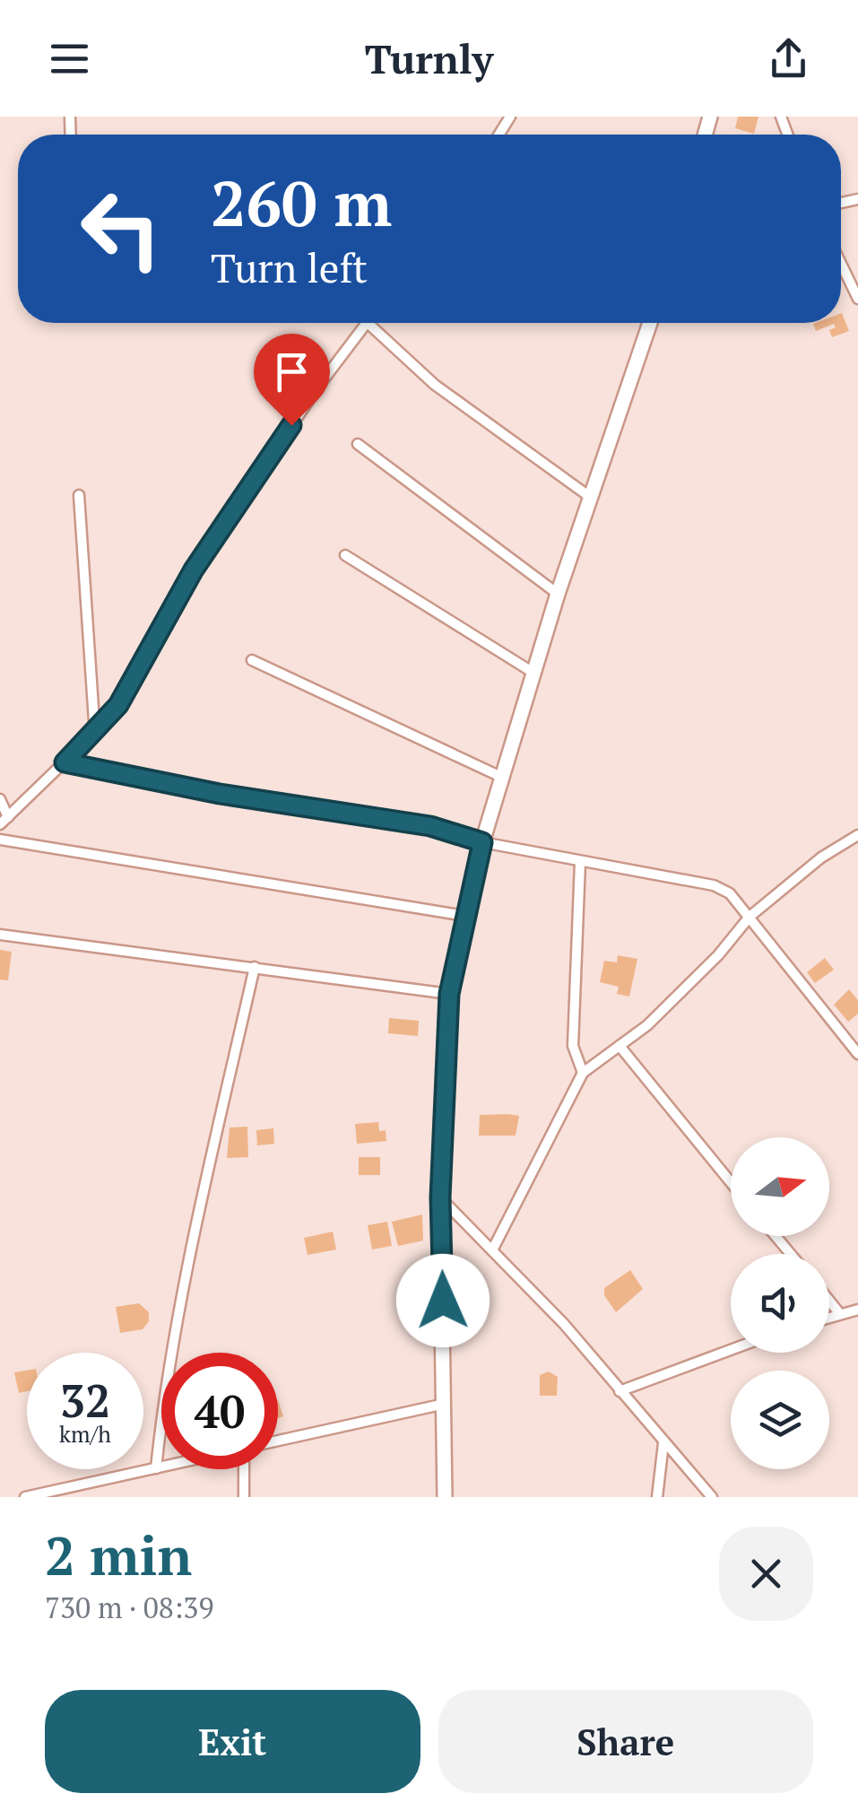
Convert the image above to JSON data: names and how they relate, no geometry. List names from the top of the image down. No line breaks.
{"north":"right","page":{"header":"Turnly","turn":["260 m","Turn left"],"speed":"32 km/h","limit":"40","heading":["2 min","730 m · 08:39"],"buttons":["Exit","Share"]}}
